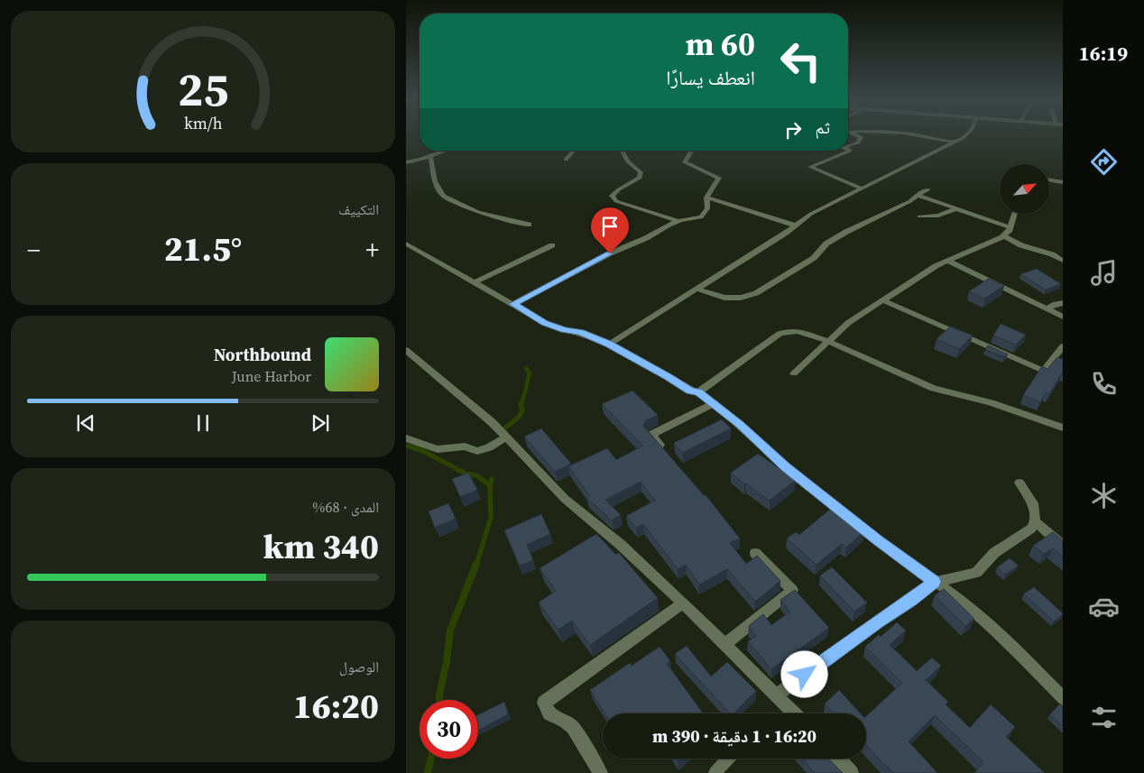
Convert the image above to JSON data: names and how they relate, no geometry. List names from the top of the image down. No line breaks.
{"north":"top right","page":{"tabs":"16:19","turn":["60 m","انعطف يسارًا"],"then":"ثم","tile":["التكييف",["المدى · 68%","340 km"],["الوصول","16:20"]],"heat":["−","21.5°","+"],"song":["Northbound","June Harbor"],"limit":"30","trip":"16:20 · 1 دقيقة · 390 m","gauge":["25","km/h"]}}
